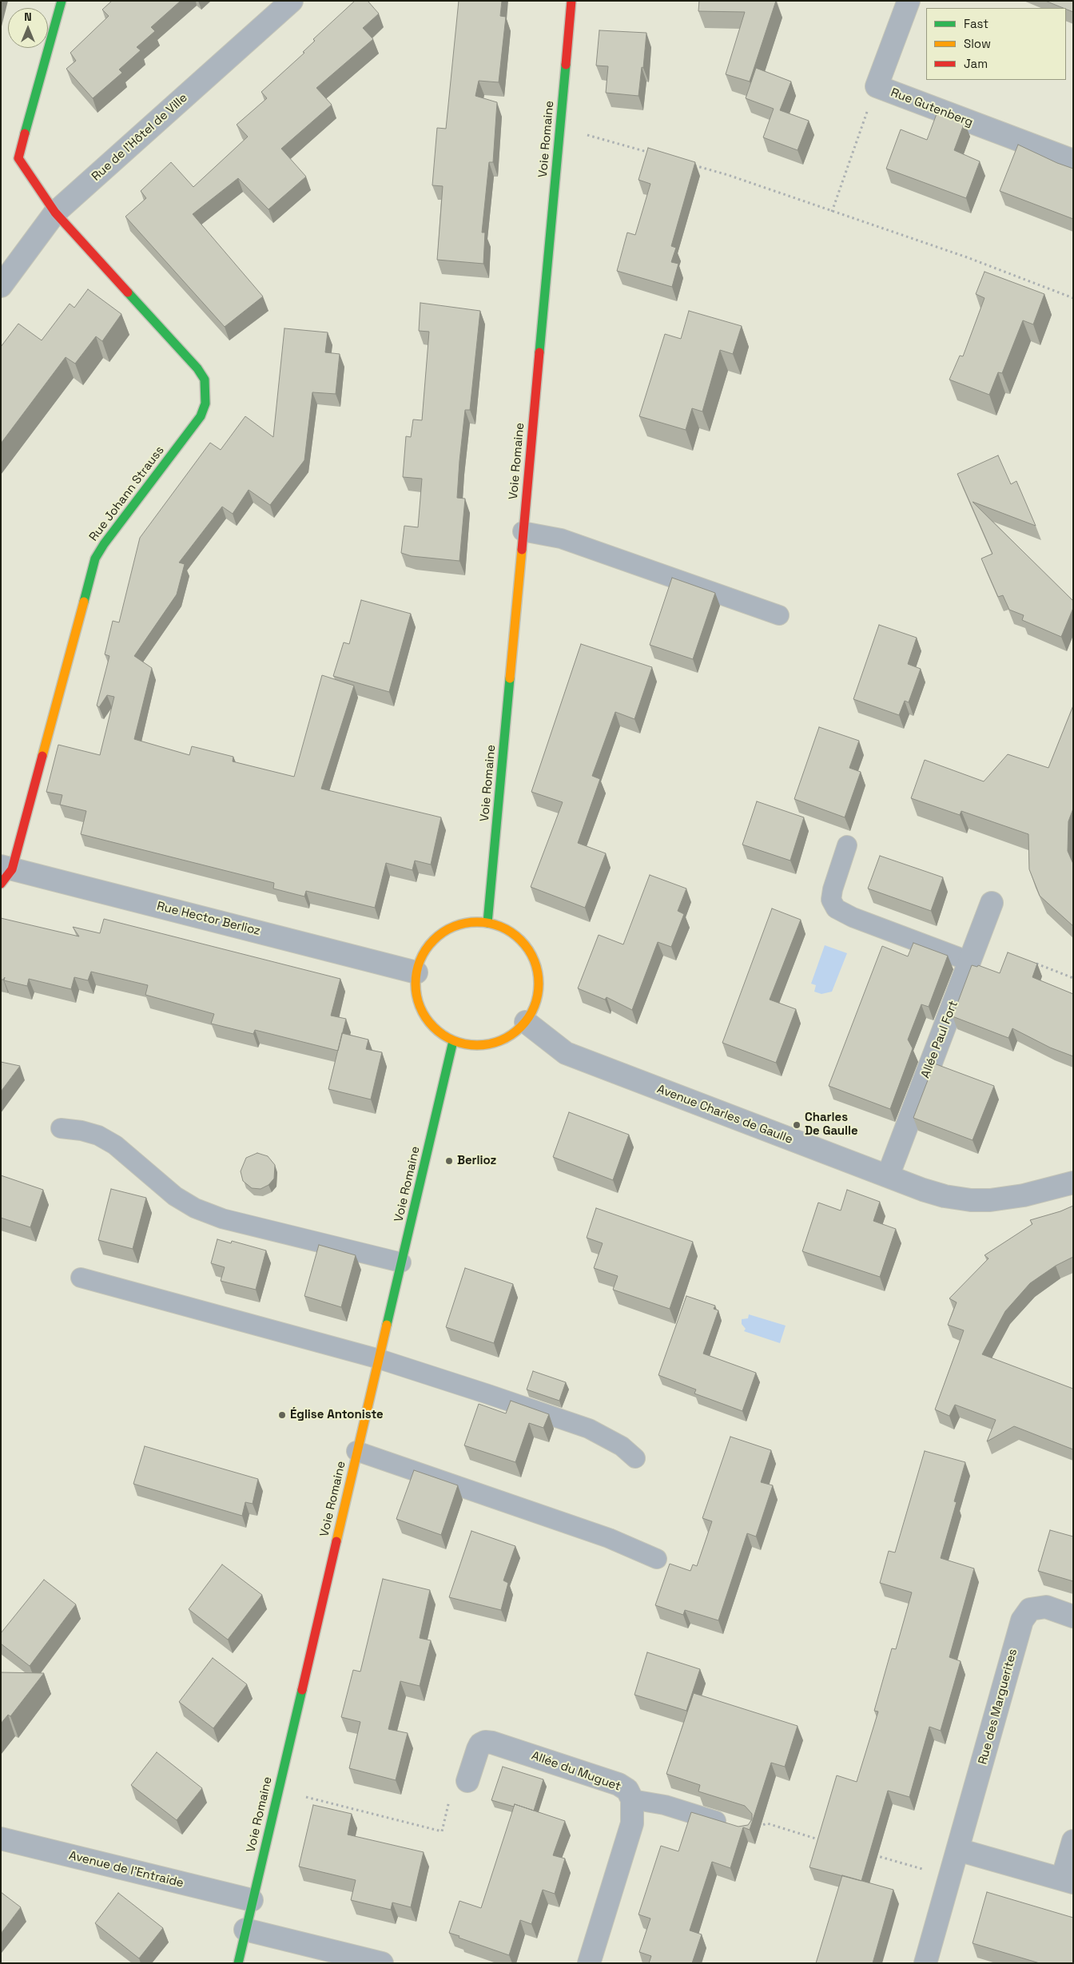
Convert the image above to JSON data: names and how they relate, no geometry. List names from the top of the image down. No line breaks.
{"streets":{"street":["Rue Gutenberg","Rue de l'Hôtel de Ville","Voie Romaine","Rue Johann Strauss","Rue Hector Berlioz","Allée Paul Fort","Avenue Charles de Gaulle","Rue des Marguerites","Allée du Muguet","Avenue de l'Entraide"]},"crossings":[["Rue de l'Hôtel de Ville","Rue Johann Strauss"],["Voie Romaine","Rue Hector Berlioz"],["Voie Romaine","Avenue Charles de Gaulle"],["Voie Romaine","Avenue de l'Entraide"],["Rue Johann Strauss","Rue Hector Berlioz"],["Rue Hector Berlioz","Avenue Charles de Gaulle"],["Allée Paul Fort","Avenue Charles de Gaulle"]],"places":["Charles De Gaulle","Berlioz","Église Antoniste"],"legend":["Fast","Slow","Jam"],"north":"top"}
